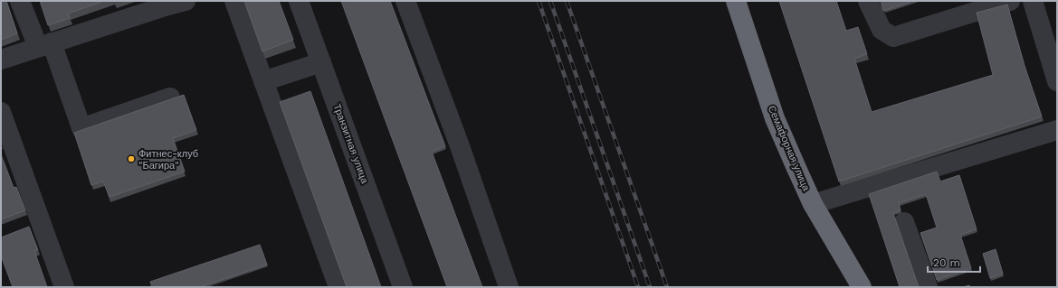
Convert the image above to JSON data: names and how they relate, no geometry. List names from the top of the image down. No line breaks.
{"streets":{"highway":["Семафорная улица"],"street":["Транзитная улица"]},"places":["Фитнес-клуб \"Багира\""],"scale_bar":"20 m"}
